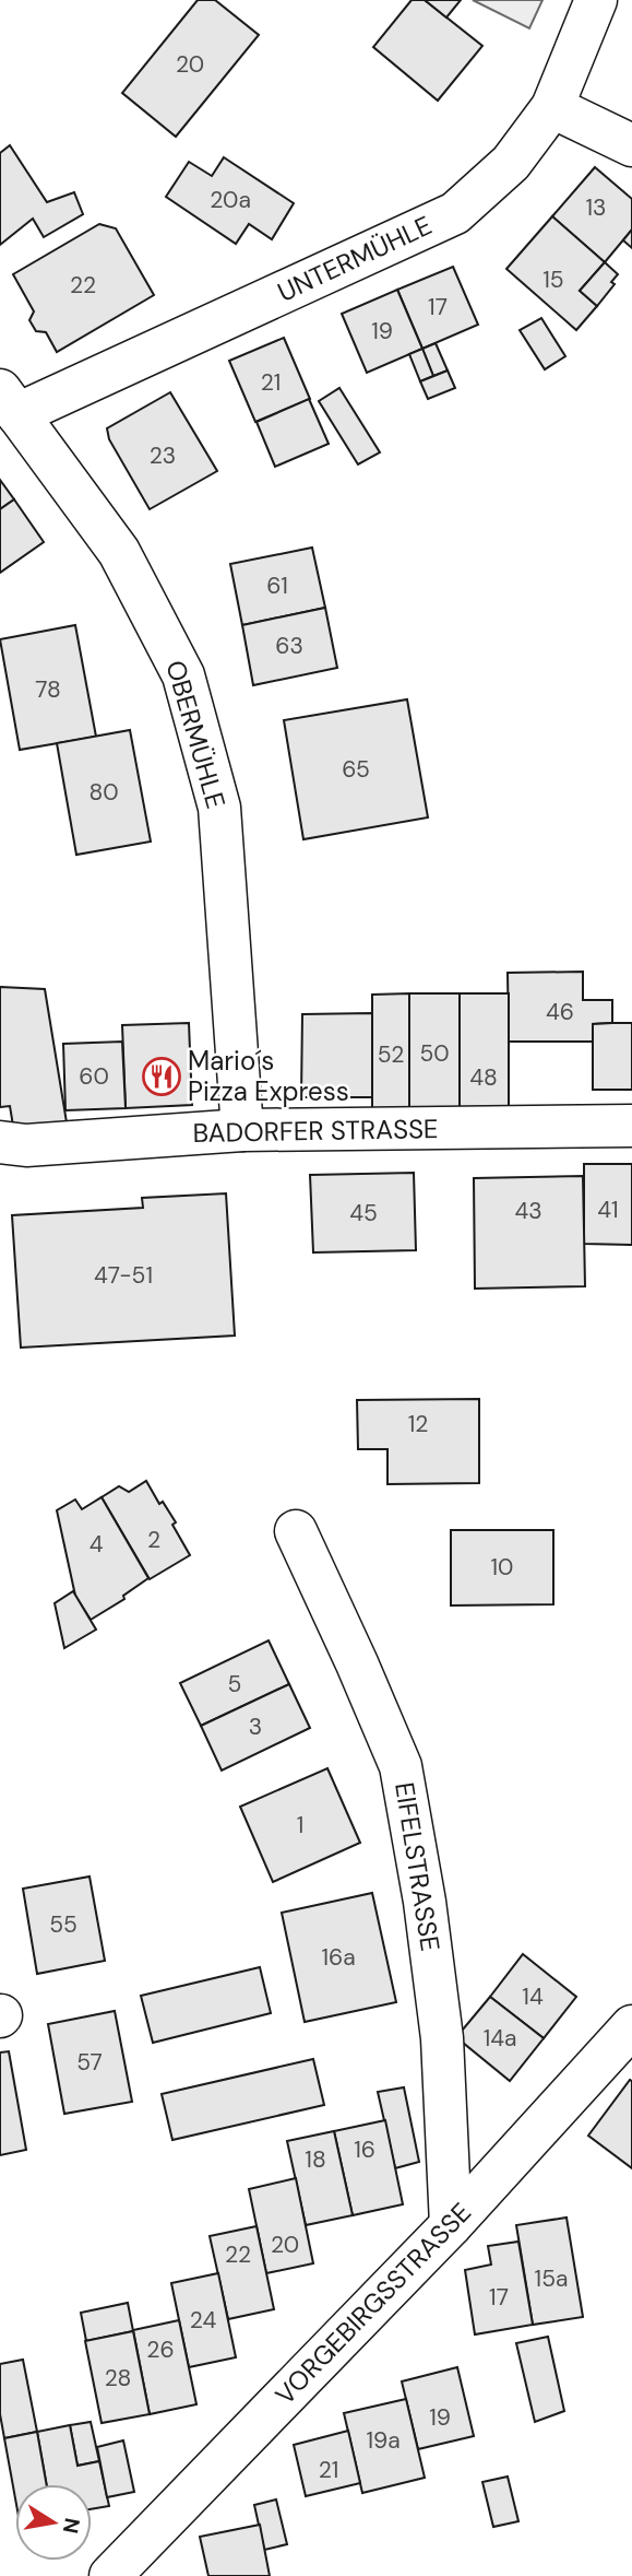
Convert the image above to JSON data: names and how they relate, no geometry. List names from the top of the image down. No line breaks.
{"streets":{"street":["UNTERMÜHLE","OBERMÜHLE","BADORFER STRASSE","EIFELSTRASSE","VORGEBIRGSSTRASSE"]},"crossings":[["UNTERMÜHLE","OBERMÜHLE"],["OBERMÜHLE","BADORFER STRASSE"],["EIFELSTRASSE","VORGEBIRGSSTRASSE"]],"places":{"restaurant":["Mario´s Pizza Express"]},"house_numbers":["20","20a","13","15","22","17","19","21","23","61","63","78","65","80","46","50","52","60","48","41","43","45","47-51","12","2","4","10","5","3","1","55","16a","14","14a","57","16","18","20","22","15a","17","24","26","28","19","19a","21"],"north":"right"}
